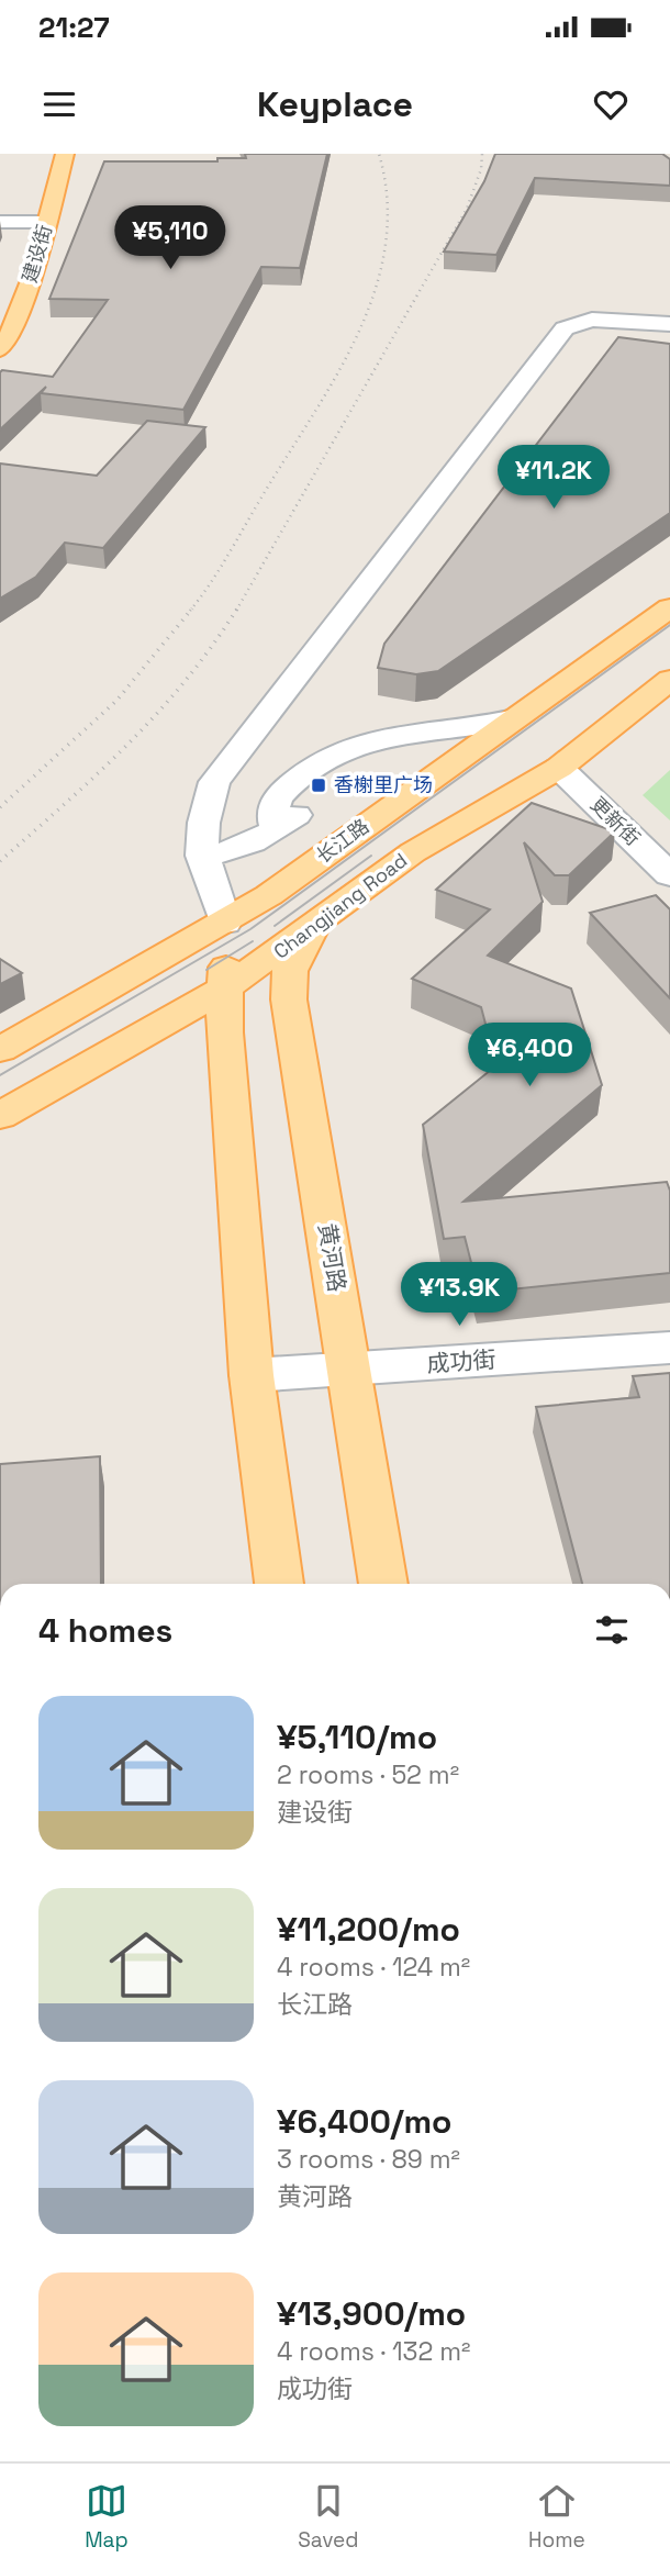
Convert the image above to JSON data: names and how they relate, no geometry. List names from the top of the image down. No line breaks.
{"streets":{"main road":["建设街","长江路","Changjiang Road","黄河路"],"street":["更新街","成功街"]},"crossings":[["更新街","Changjiang Road"],["Changjiang Road","黄河路"],["黄河路","成功街"]],"places":{"transit":["香榭里广场"]},"page":{"status":"21:27","header":"Keyplace","price":["¥5,110","¥11.2K","¥6,400","¥13.9K"],"heading":"4 homes","list":[{"name":"¥5,110/mo","note":"2 rooms · 52 m² · 建设街"},{"name":"¥11,200/mo","note":"4 rooms · 124 m² · 长江路"},{"name":"¥6,400/mo","note":"3 rooms · 89 m² · 黄河路"},{"name":"¥13,900/mo","note":"4 rooms · 132 m² · 成功街"}],"tabs":["Map","Saved","Home"]}}
